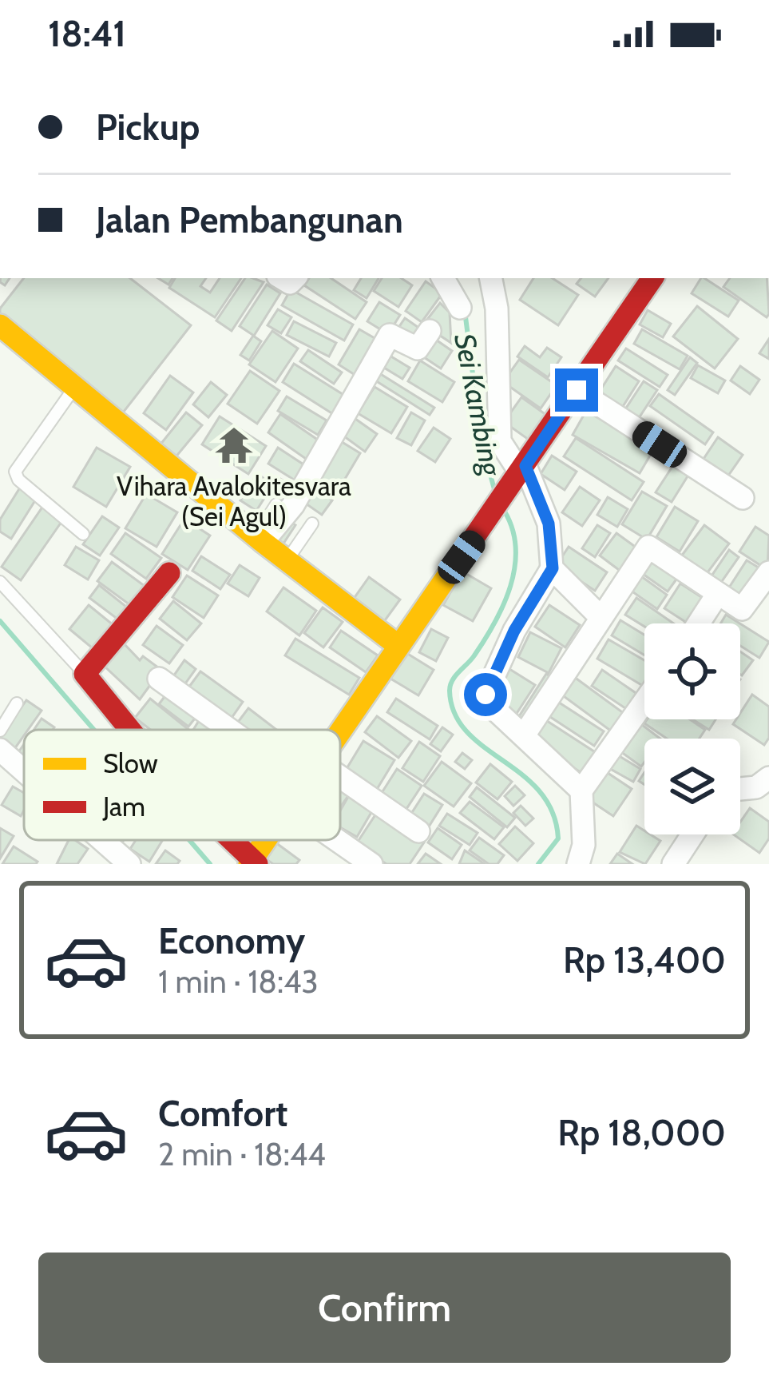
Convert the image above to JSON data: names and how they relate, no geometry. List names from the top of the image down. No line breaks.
{"water":["Sei Kambing"],"places":{"temple":["Vihara Avalokitesvara (Sei Agul)"]},"legend":["Slow","Jam"],"page":{"status":"18:41","banner":["Pickup","Jalan Pembangunan"],"list":[{"name":"Economy","note":"1 min · 18:43","value":"Rp 13,400"},{"name":"Comfort","note":"2 min · 18:44","value":"Rp 18,000"}],"buttons":"Confirm"}}
